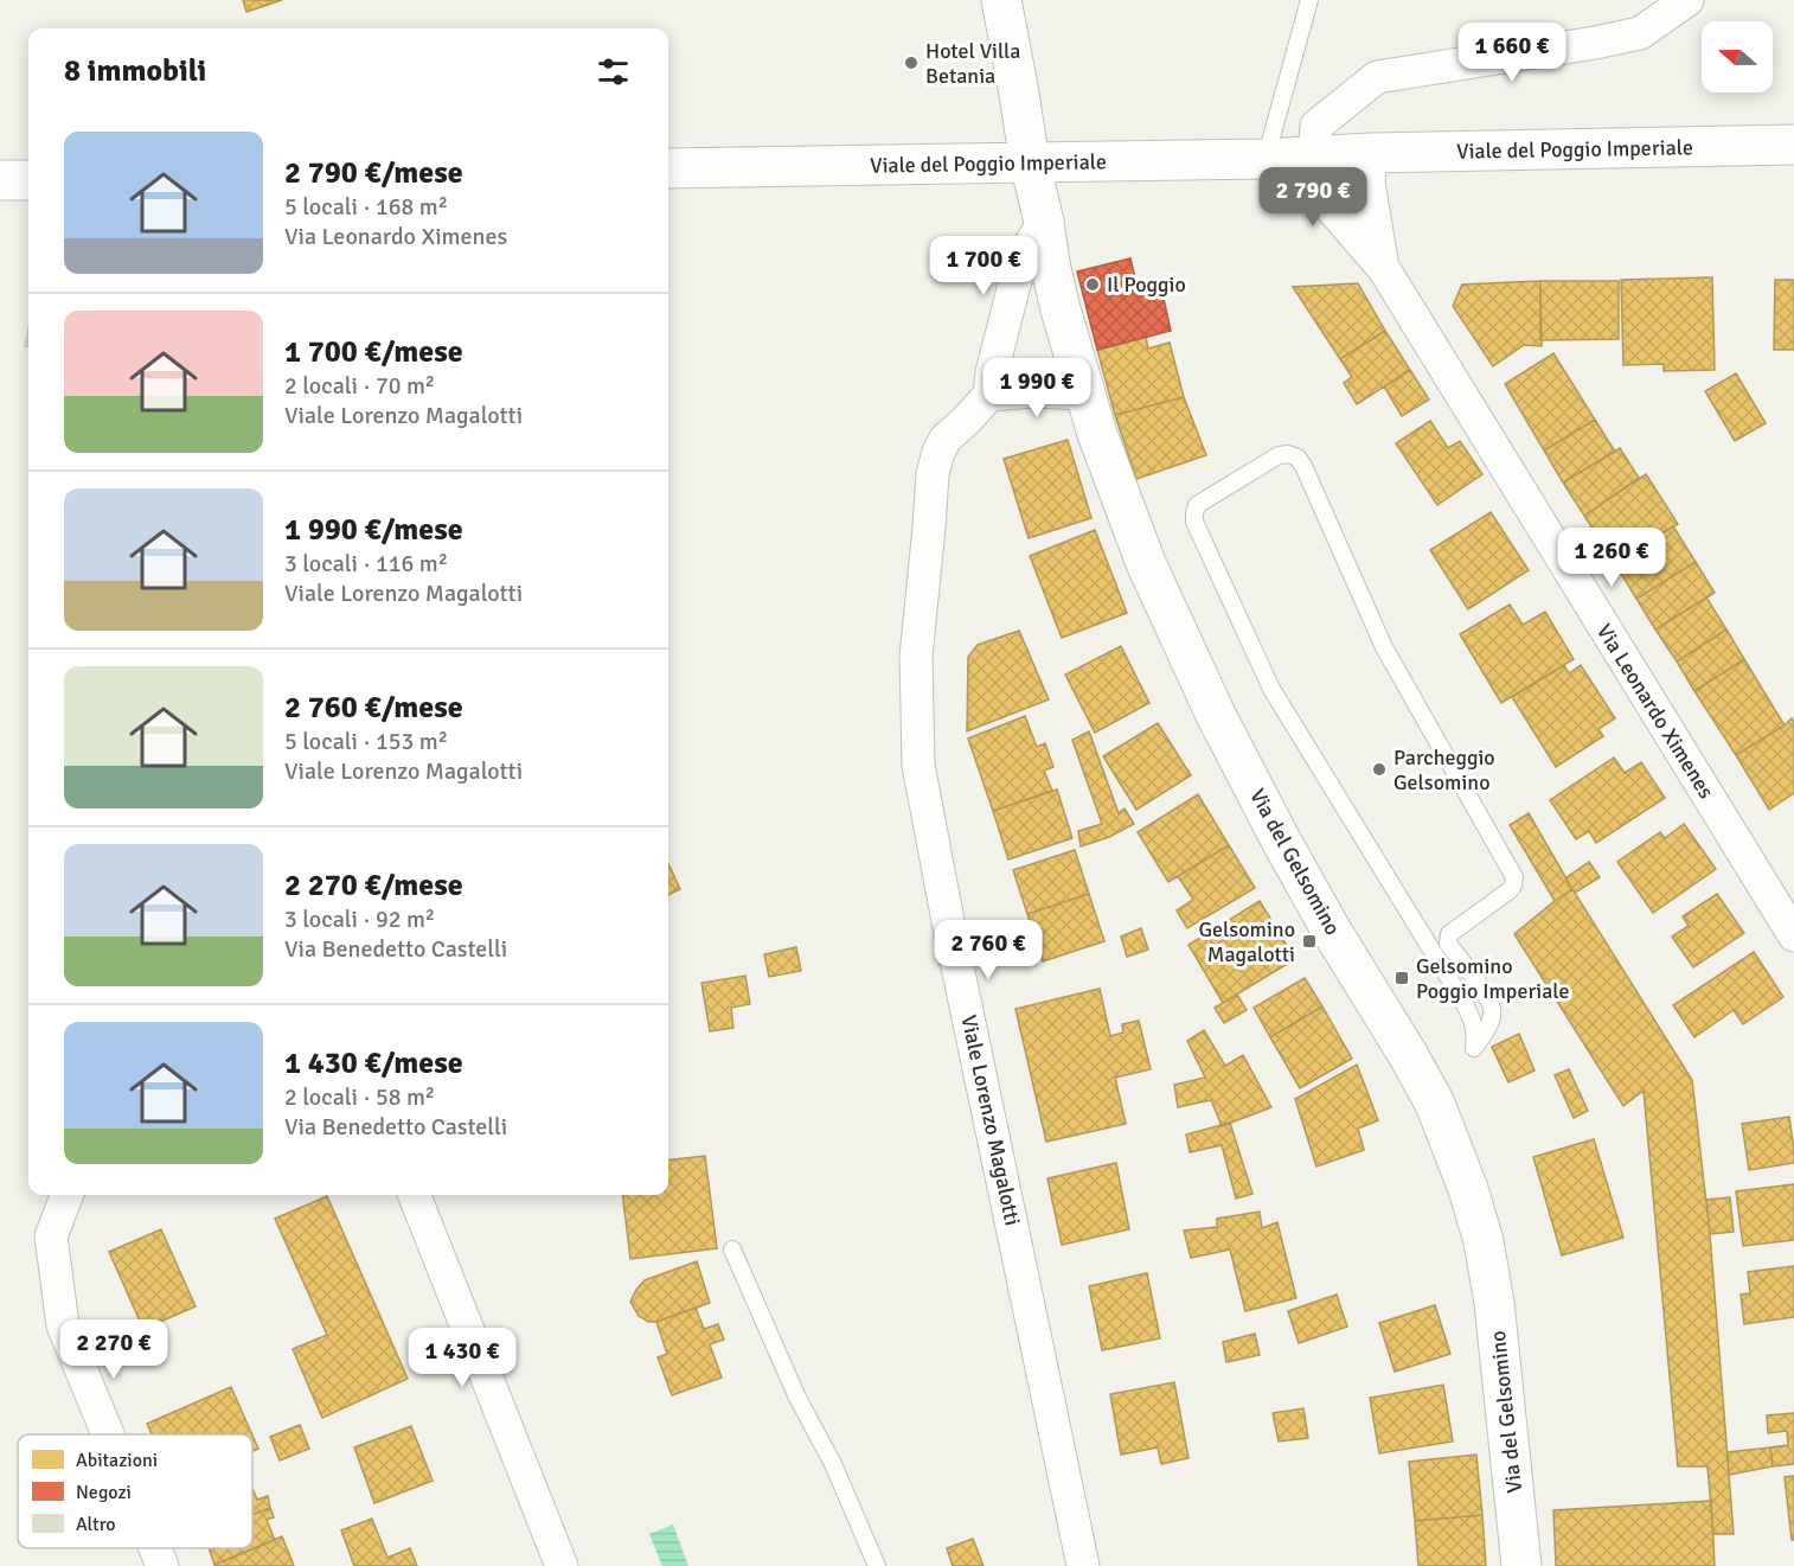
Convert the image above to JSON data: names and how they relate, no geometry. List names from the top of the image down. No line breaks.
{"streets":{"main road":["Viale del Poggio Imperiale","Via del Gelsomino"],"street":["Via Leonardo Ximenes","Viale Lorenzo Magalotti"]},"crossings":[["Viale del Poggio Imperiale","Via Leonardo Ximenes"],["Viale del Poggio Imperiale","Via del Gelsomino"]],"places":{"other":["Hotel Villa Betania","Il Poggio","Parcheggio Gelsomino"],"transit":["Gelsomino Magalotti","Gelsomino Poggio Imperiale"]},"legend":["Abitazioni","Negozi","Altro"],"north":"left","page":{"price":["1 660 €","2 790 €","1 700 €","1 990 €","1 260 €","2 760 €","2 270 €","1 430 €"],"heading":"8 immobili","list":[{"name":"2 790 €/mese","note":"5 locali · 168 m² · Via Leonardo Ximenes"},{"name":"1 700 €/mese","note":"2 locali · 70 m² · Viale Lorenzo Magalotti"},{"name":"1 990 €/mese","note":"3 locali · 116 m² · Viale Lorenzo Magalotti"},{"name":"2 760 €/mese","note":"5 locali · 153 m² · Viale Lorenzo Magalotti"},{"name":"2 270 €/mese","note":"3 locali · 92 m² · Via Benedetto Castelli"},{"name":"1 430 €/mese","note":"2 locali · 58 m² · Via Benedetto Castelli"}]}}
